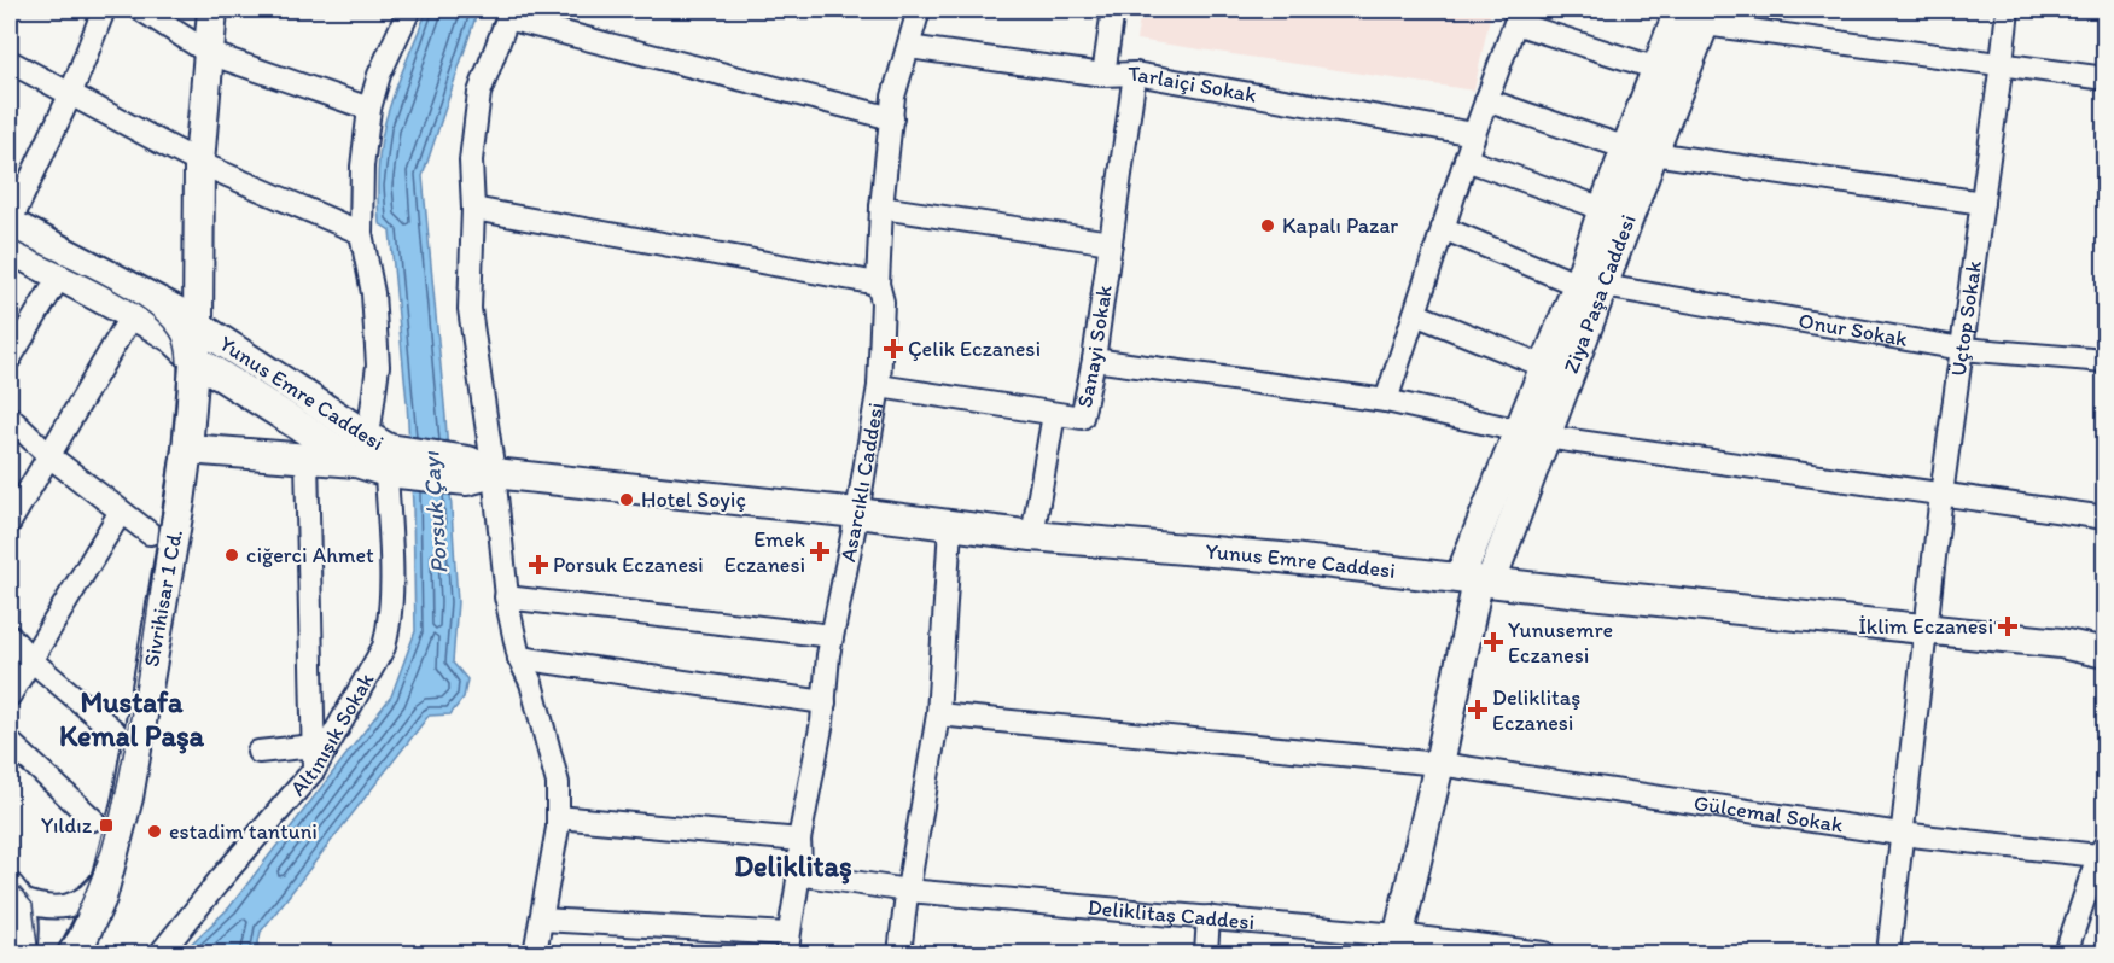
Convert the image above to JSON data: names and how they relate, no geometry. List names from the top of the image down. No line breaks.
{"streets":{"main road":["Ziya Paşa Caddesi","Yunus Emre Caddesi","Sivrihisar 1 Cd."],"street":["Tarlaiçi Sokak","Üçtop Sokak","Onur Sokak","Sanayi Sokak","Asarcıklı Caddesi","Altınışık Sokak","Gülcemal Sokak","Deliklitaş Caddesi"]},"crossings":[["Tarlaiçi Sokak","Sanayi Sokak"],["Tarlaiçi Sokak","Asarcıklı Caddesi"],["Ziya Paşa Caddesi","Onur Sokak"],["Ziya Paşa Caddesi","Yunus Emre Caddesi"],["Ziya Paşa Caddesi","Gülcemal Sokak"],["Ziya Paşa Caddesi","Deliklitaş Caddesi"],["Üçtop Sokak","Onur Sokak"],["Üçtop Sokak","Yunus Emre Caddesi"],["Üçtop Sokak","Gülcemal Sokak"],["Sanayi Sokak","Asarcıklı Caddesi"],["Yunus Emre Caddesi","Asarcıklı Caddesi"],["Yunus Emre Caddesi","Sivrihisar 1 Cd."],["Yunus Emre Caddesi","Altınışık Sokak"],["Asarcıklı Caddesi","Deliklitaş Caddesi"]],"districts":["Mustafa Kemal Paşa","Deliklitaş"],"water":["Porsuk Çayı"],"places":{"other":["Kapalı Pazar","Hotel Soyiç","ciğerci Ahmet","estadim tantuni"],"health":["Çelik Eczanesi","Emek Eczanesi","Porsuk Eczanesi","İklim Eczanesi","Yunusemre Eczanesi","Deliklitaş Eczanesi"],"transit":["Yıldız"]}}
